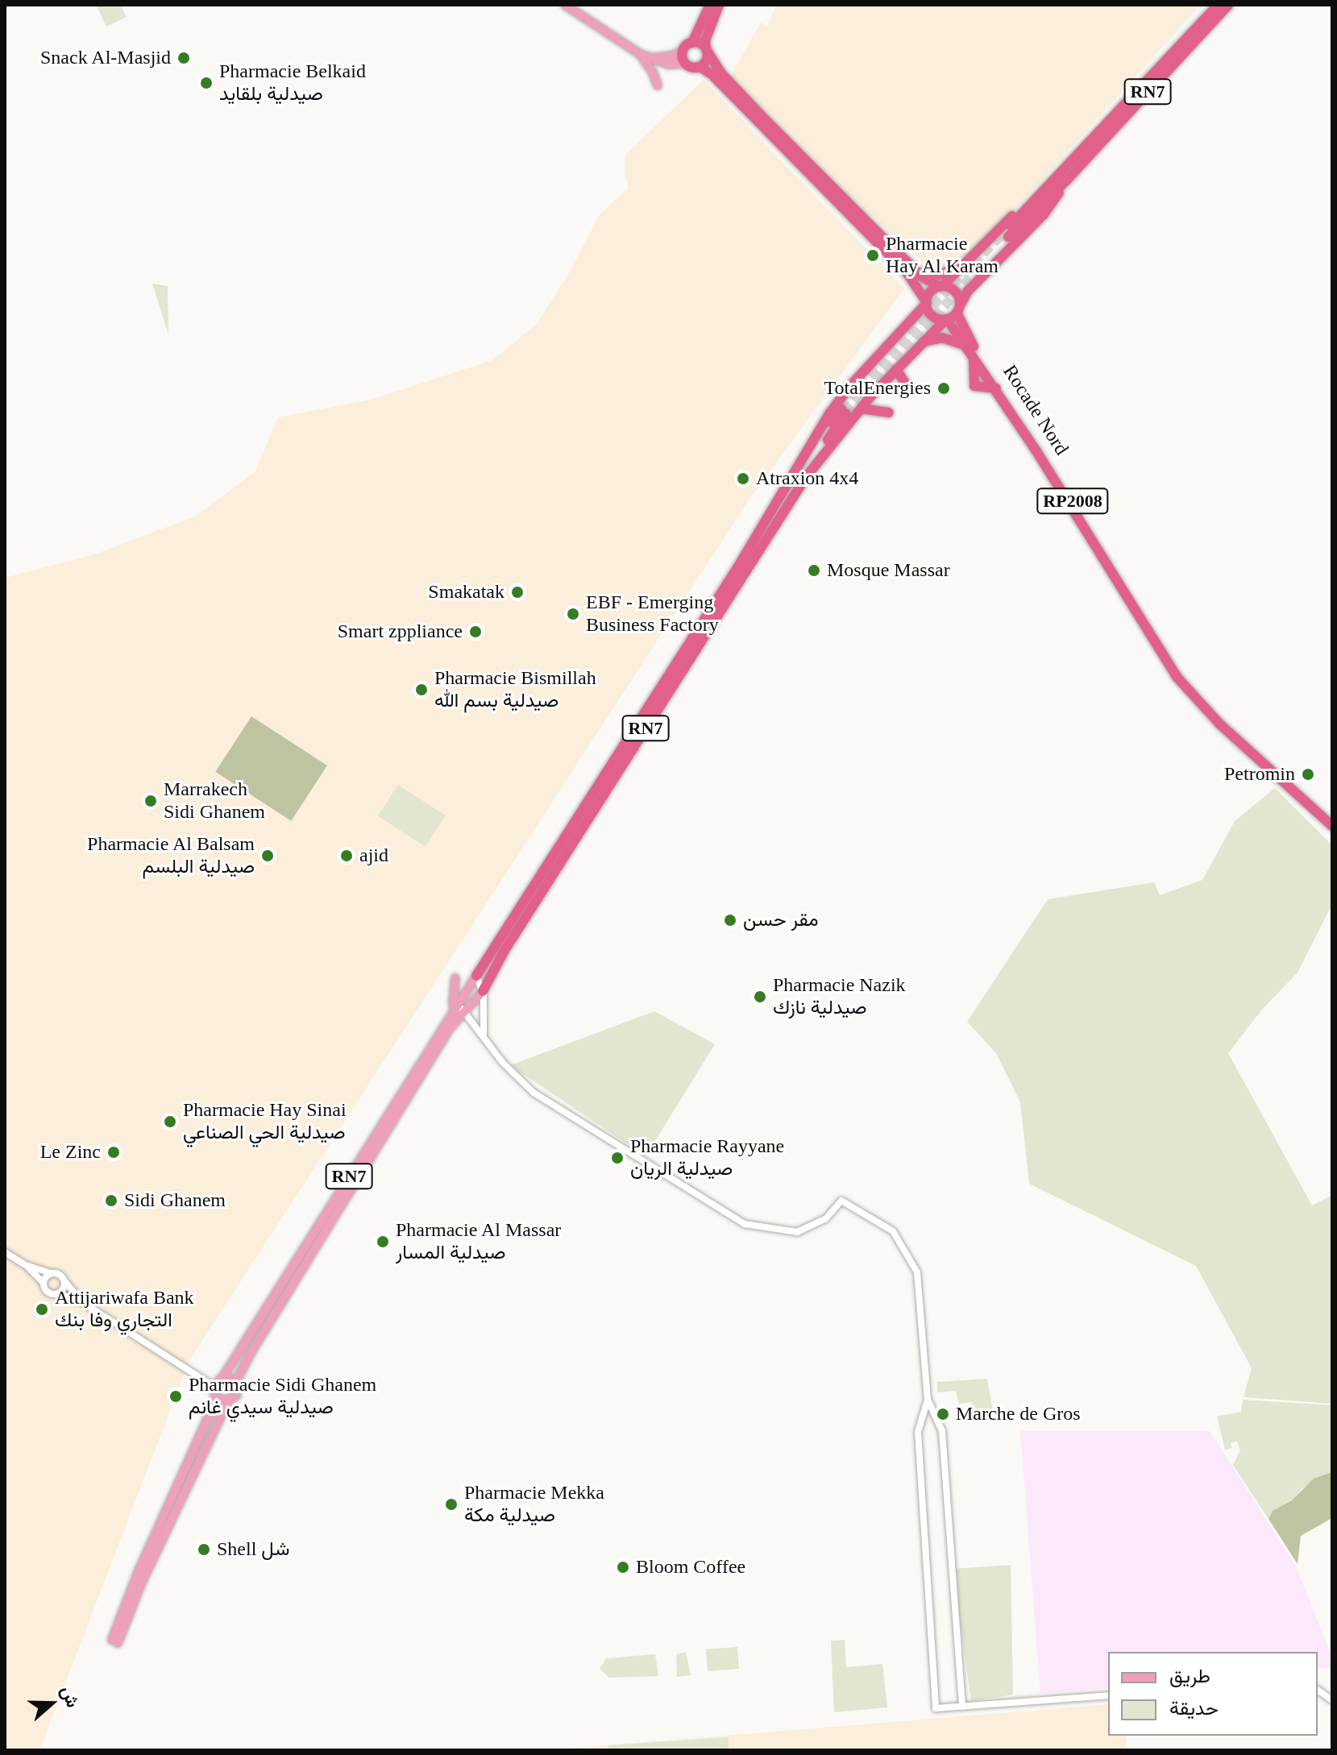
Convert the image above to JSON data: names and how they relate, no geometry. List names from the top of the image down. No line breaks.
{"streets":{"highway":["RN7","Rocade Nord","RP2008"]},"places":["Snack Al-Masjid","Pharmacie Belkaid صيدلية بلقايد","Pharmacie Hay Al Karam","TotalEnergies","Atraxion 4x4","Mosque Massar","Smakatak","EBF - Emerging Business Factory","Smart zppliance","Pharmacie Bismillah صيدلية بسم الله","Petromin","Marrakech Sidi Ghanem","Pharmacie Al Balsam صيدلية البلسم","ajid","مقر حسن","Pharmacie Nazik صيدلية نازك","Pharmacie Hay Sinai صيدلية الحي الصناعي","Le Zinc","Pharmacie Rayyane صيدلية الريان","Sidi Ghanem","Pharmacie Al Massar صيدلية المسار","Attijariwafa Bank التجاري وفا بنك","Pharmacie Sidi Ghanem صيدلية سيدي غانم","Marche de Gros","Pharmacie Mekka صيدلية مكة","Shell شل","Bloom Coffee"],"legend":["طريق","حديقة"],"north":"right"}
